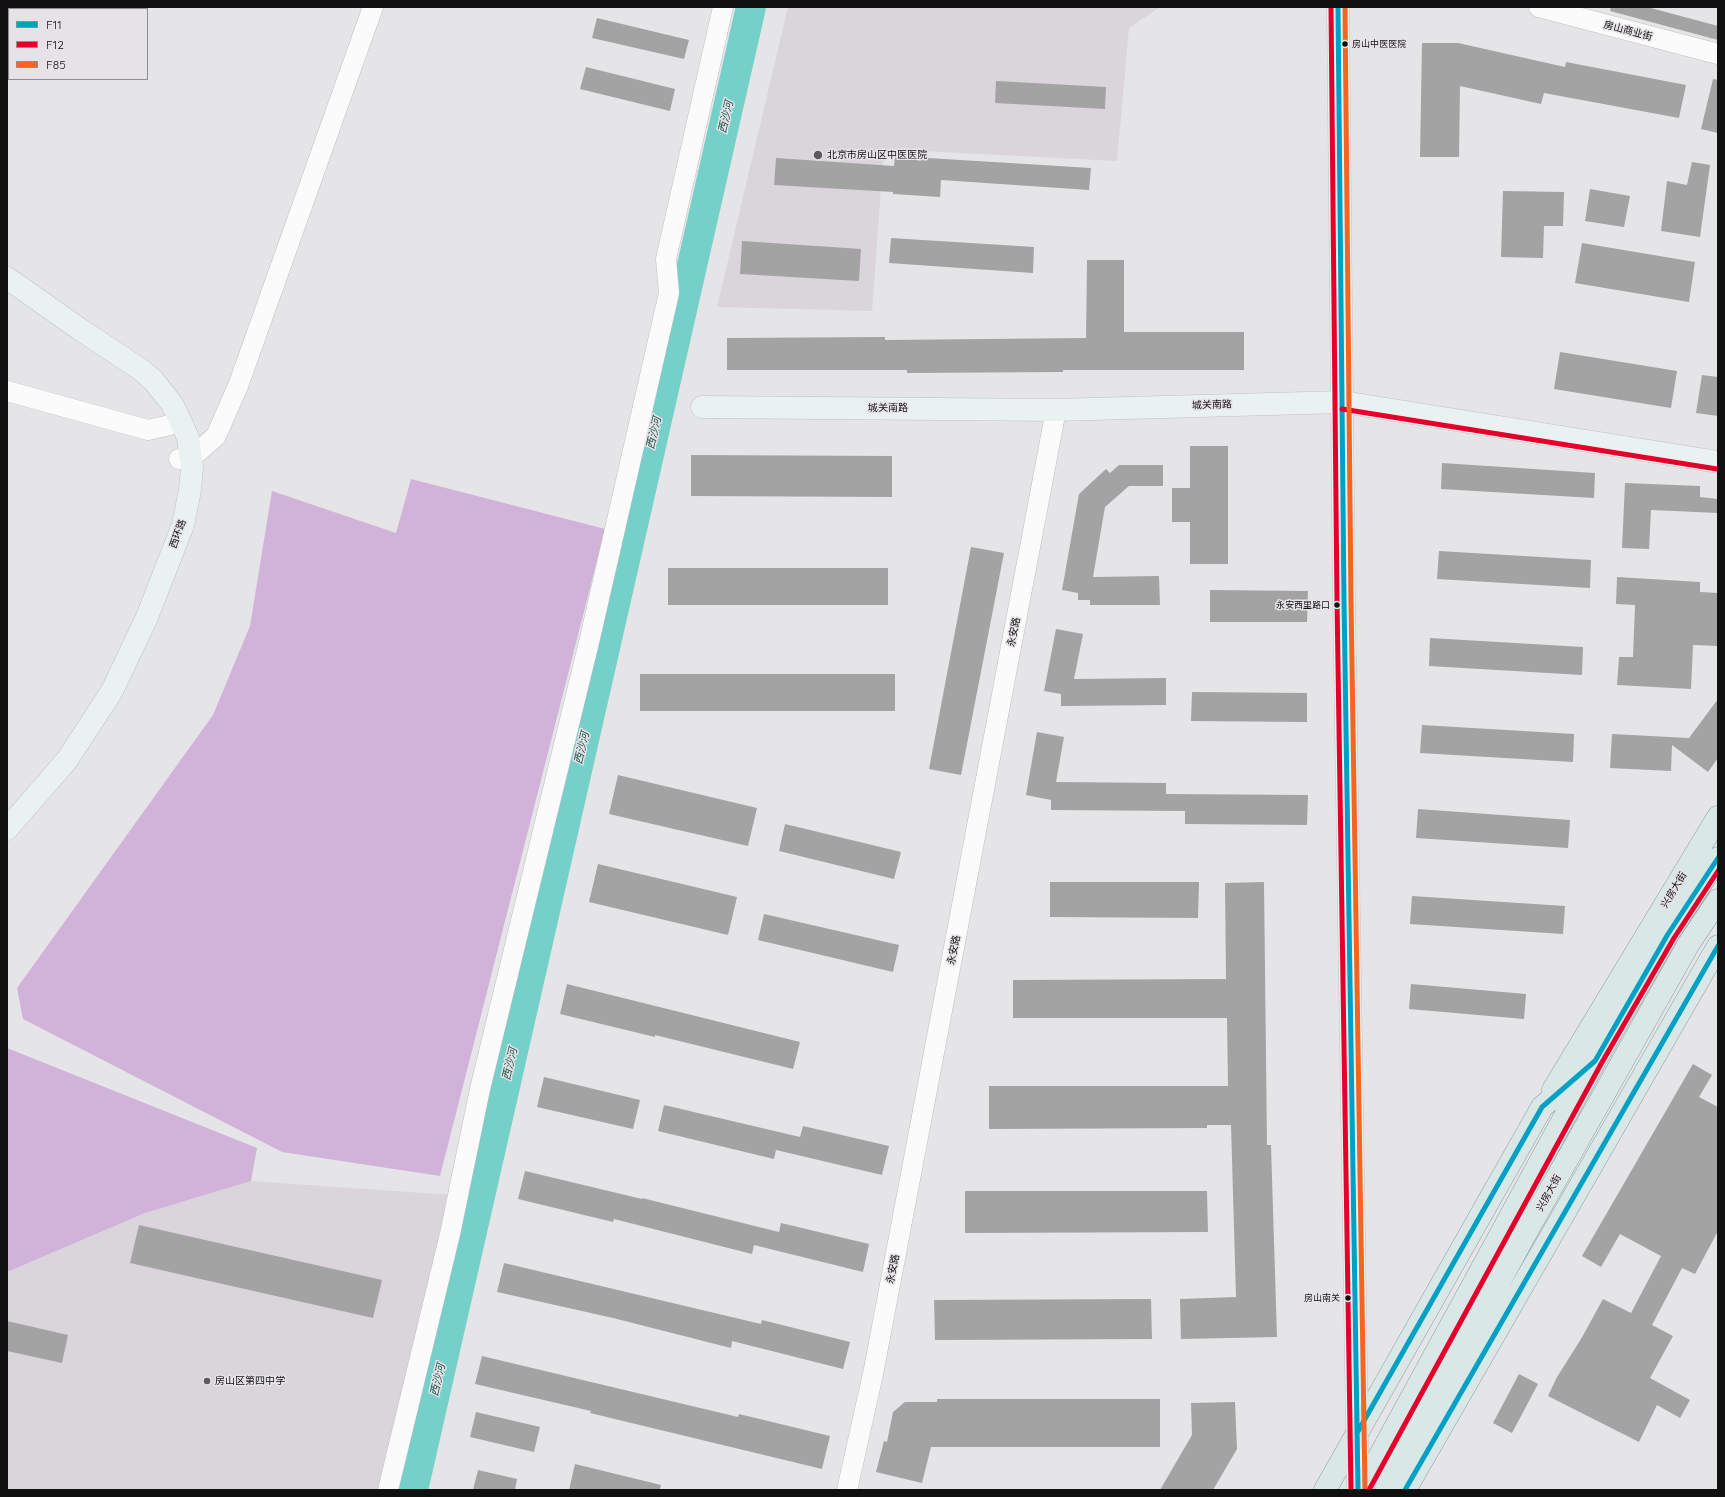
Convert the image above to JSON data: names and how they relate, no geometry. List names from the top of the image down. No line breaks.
{"streets":{"main road":["城关南路","西环路","兴房大街"],"street":["房山商业街","永安路"]},"crossings":[["城关南路","永安路"]],"water":["西沙河"],"places":["房山中医医院","北京市房山区中医医院","永安西里路口","房山南关","房山区第四中学"],"lines":["transit line F11","transit line F12","transit line F85"],"legend":["F11","F12","F85"]}
